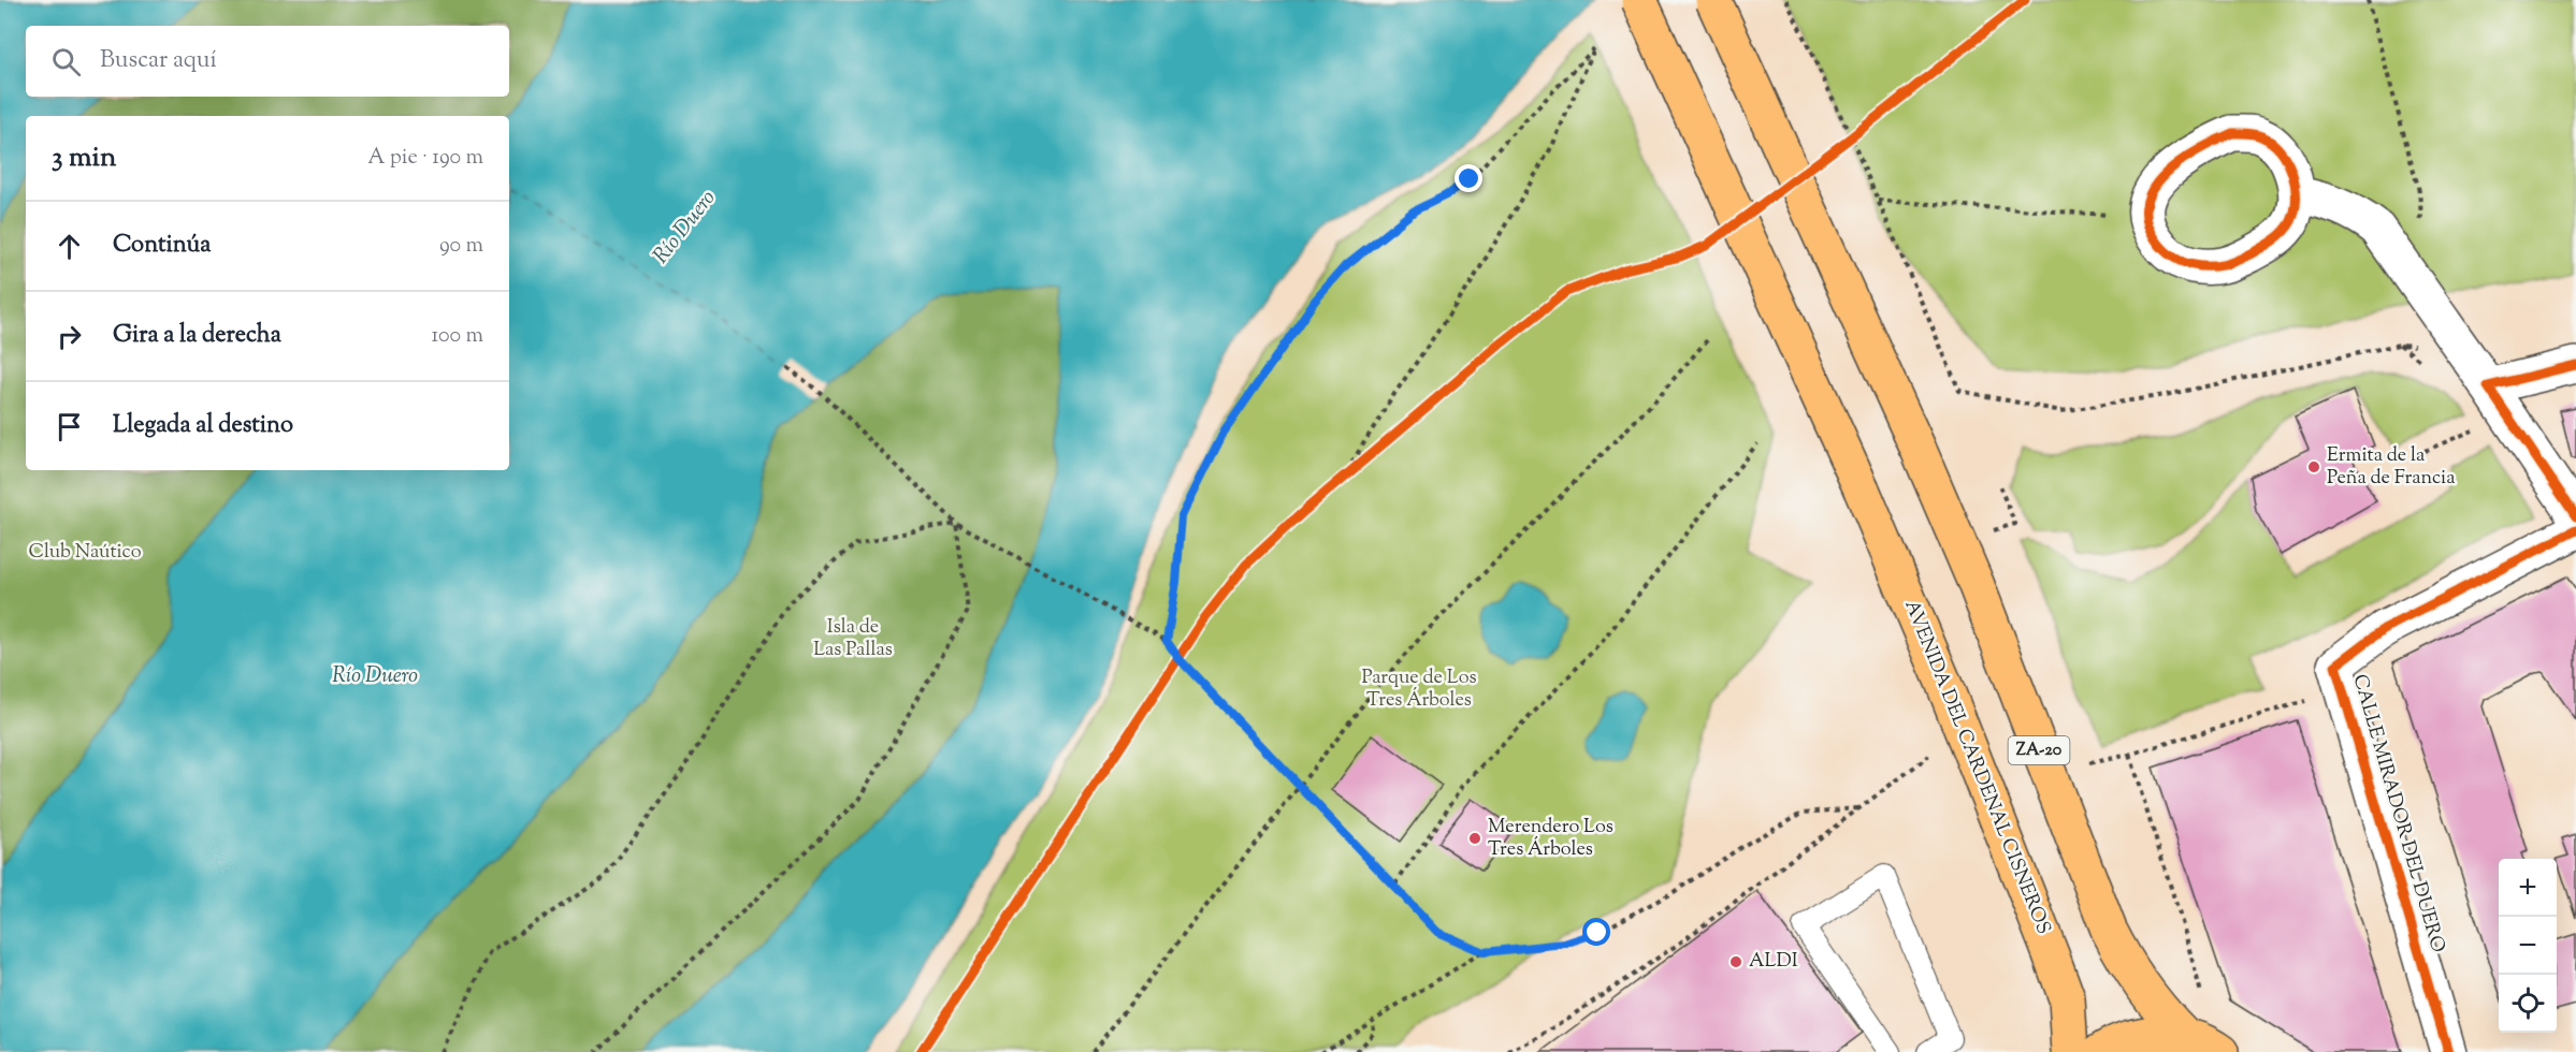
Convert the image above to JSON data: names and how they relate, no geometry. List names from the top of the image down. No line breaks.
{"streets":{"highway":["ZA-20","AVENIDA DEL CARDENAL CISNEROS"],"street":["CALLE MIRADOR DEL DUERO"]},"water":["Río Duero"],"parks":["Club Naútico","Isla de Las Pallas","Parque de Los Tres Árboles"],"places":["Ermita de la Peña de Francia","Merendero Los Tres Árboles","ALDI"],"page":{"search":"Buscar aquí","heading":["3 min","A pie · 190 m"],"list":[["Continúa","90 m"],["Gira a la derecha","100 m"],"Llegada al destino"],"map_buttons":["+","−"]}}
